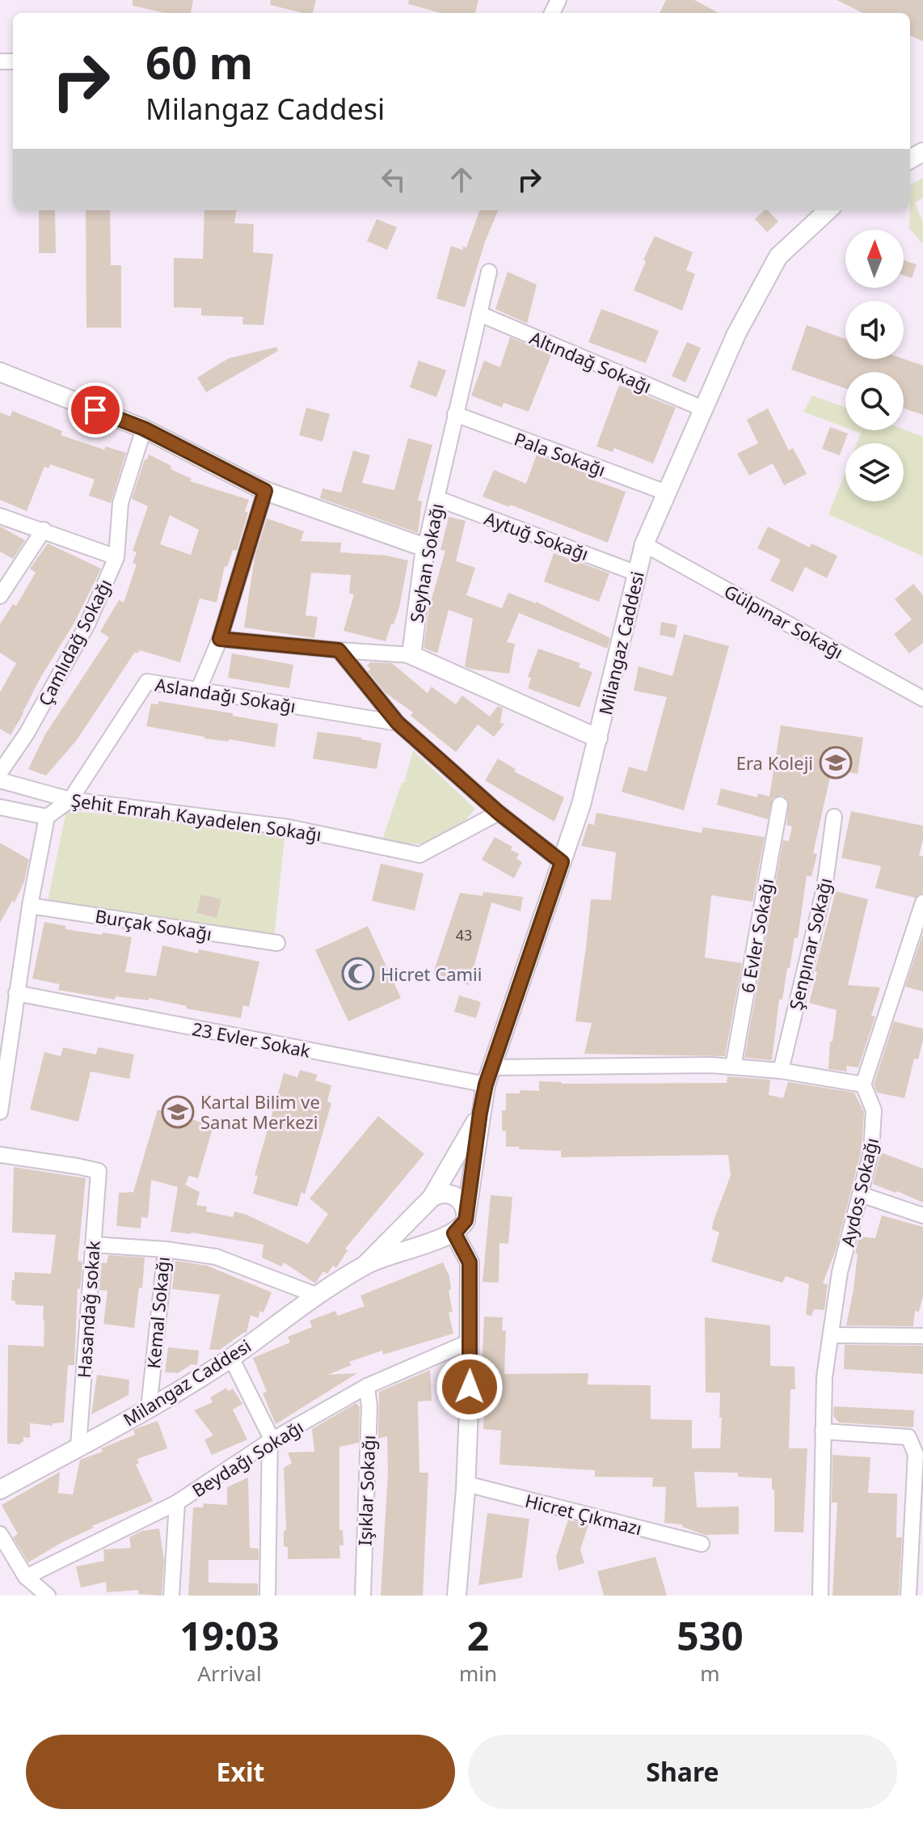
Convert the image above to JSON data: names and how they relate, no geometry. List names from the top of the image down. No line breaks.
{"streets":{"street":["Altındağ Sokağı","Pala Sokağı","Aytuğ Sokağı","Seyhan Sokağı","Gülpınar Sokağı","Çamlıdağ Sokağı","Milangaz Caddesi","Aslandağı Sokağı","Şehit Emrah Kayadelen Sokağı","Burçak Sokağı","6 Evler Sokağı","Şenpınar Sokağı","23 Evler Sokak","Aydos Sokağı","Hasandağ sokak","Kemal Sokağı","Beydağı Sokağı","Işıklar Sokağı","Hicret Çıkmazı"]},"crossings":[["Altındağ Sokağı","Seyhan Sokağı"],["Altındağ Sokağı","Milangaz Caddesi"],["Pala Sokağı","Seyhan Sokağı"],["Pala Sokağı","Milangaz Caddesi"],["Aytuğ Sokağı","Seyhan Sokağı"],["Aytuğ Sokağı","Milangaz Caddesi"],["Gülpınar Sokağı","Milangaz Caddesi"],["Milangaz Caddesi","23 Evler Sokak"],["Milangaz Caddesi","Hasandağ sokak"],["Milangaz Caddesi","Kemal Sokağı"],["Aslandağı Sokağı","Şehit Emrah Kayadelen Sokağı"],["Hasandağ sokak","Kemal Sokağı"],["Beydağı Sokağı","Işıklar Sokağı"]],"places":{"school or university":["Era Koleji","Kartal Bilim ve Sanat Merkezi"],"mosque":["Hicret Camii"]},"house_numbers":["43"],"north":"top","page":{"turn":["60 m","Milangaz Caddesi"],"eta":["19:03","Arrival","2","min","530","m"],"buttons":["Exit","Share"]}}
